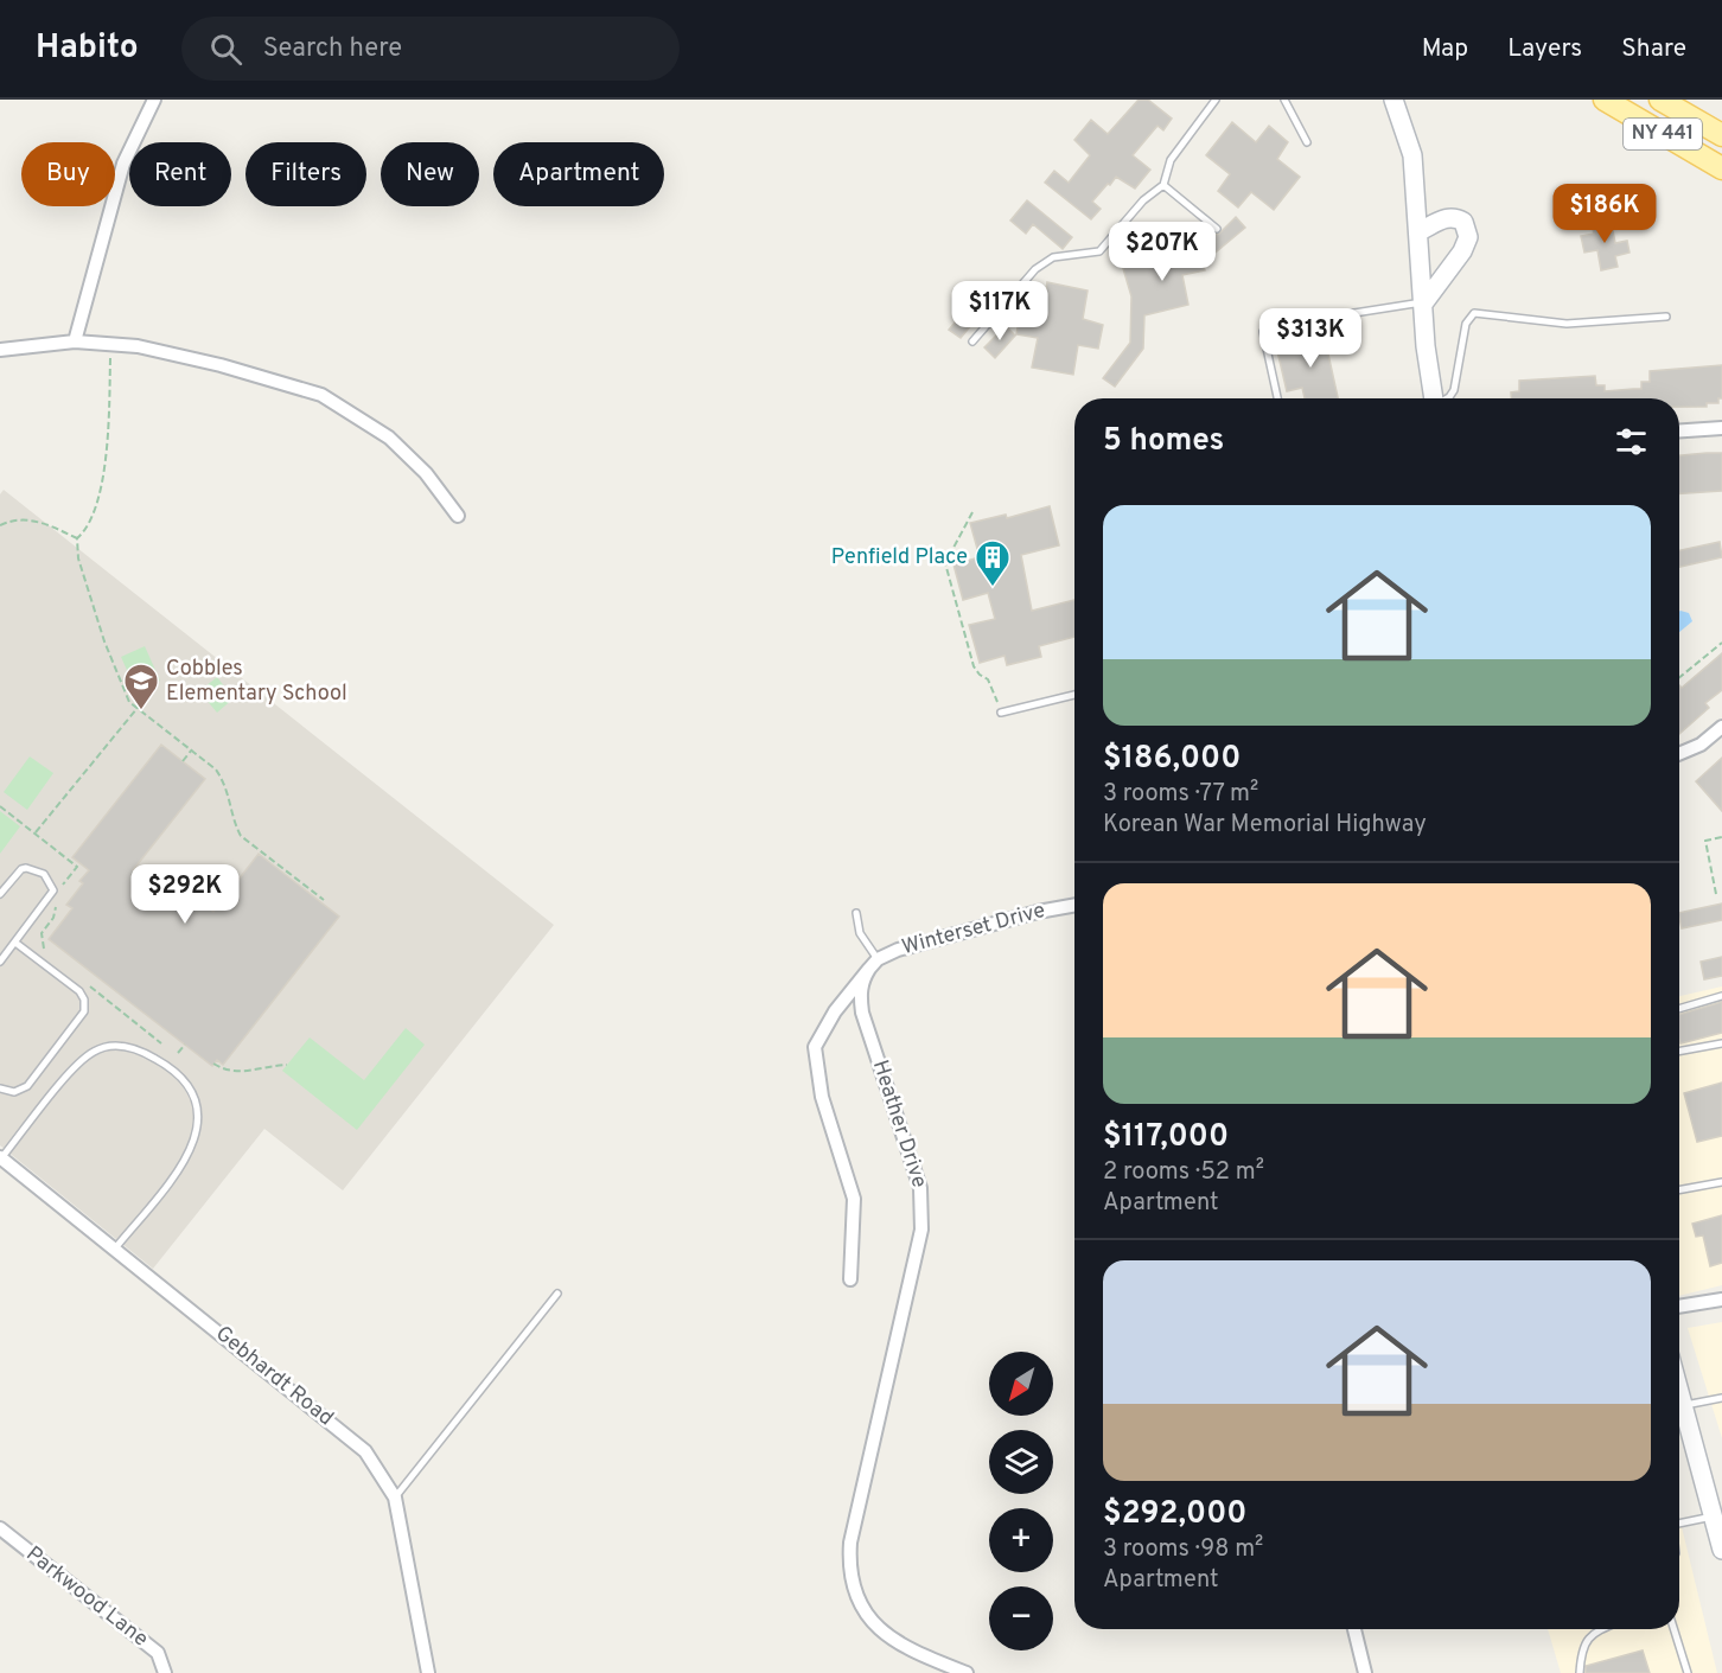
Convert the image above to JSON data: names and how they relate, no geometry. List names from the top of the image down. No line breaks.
{"streets":{"main road":["NY 441"],"street":["Winterset Drive","Heather Drive","Gebhardt Road","Parkwood Lane"]},"crossings":[["Winterset Drive","Heather Drive"]],"places":{"building":["Penfield Place"],"school or university":["Cobbles Elementary School"]},"north":"bottom left","page":{"header":"Habito","search":"Search here","nav":["Map","Layers","Share"],"chip":["Buy","Rent","Filters","New","Apartment"],"price":["$186K","$207K","$117K","$313K","$292K"],"heading":"5 homes","list":[{"name":"$186,000","note":"3 rooms · 77 m² · Korean War Memorial Highway"},{"name":"$117,000","note":"2 rooms · 52 m² · Apartment"},{"name":"$292,000","note":"3 rooms · 98 m² · Apartment"}],"map_buttons":["+","−"]}}
